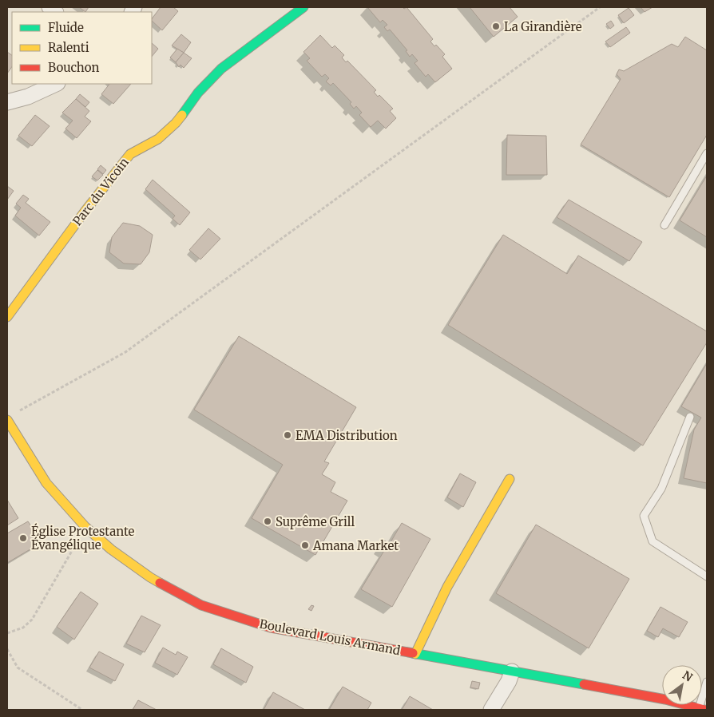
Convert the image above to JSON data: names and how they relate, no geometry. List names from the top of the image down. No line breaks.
{"streets":{"street":["Parc du Vicoin","Boulevard Louis Armand"]},"places":["La Girandière","EMA Distribution","Suprême Grill","Église Protestante Évangélique","Amana Market"],"legend":["Fluide","Ralenti","Bouchon"],"north":"top right"}
